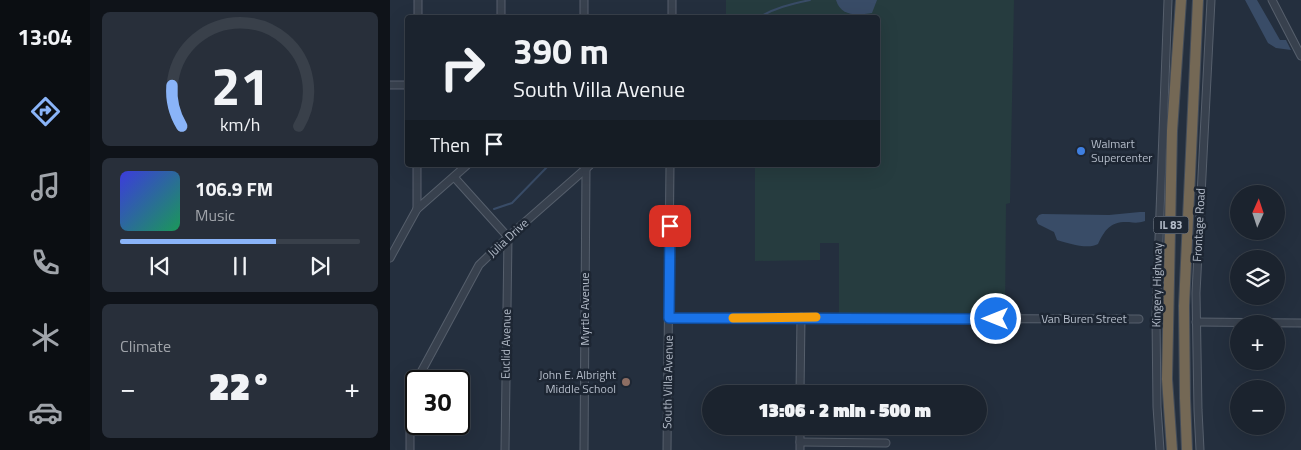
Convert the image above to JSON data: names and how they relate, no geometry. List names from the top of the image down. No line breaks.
{"streets":{"highway":["IL 83","Kingery Highway"],"street":["Frontage Road","Julia Drive","Myrtle Avenue","Van Buren Street","Euclid Avenue","South Villa Avenue"]},"crossings":[["Julia Drive","Myrtle Avenue"],["Julia Drive","Euclid Avenue"],["Van Buren Street","South Villa Avenue"]],"places":["Walmart Supercenter","John E. Albright Middle School"],"north":"top","page":{"tabs":"13:04","turn":["390 m","South Villa Avenue"],"then":"Then","song":["106.9 FM","Music"],"map_buttons":["+","−"],"tile":"Climate","heat":["−","22°","+"],"limit":"30","trip":"13:06 · 2 min · 500 m","gauge":["21","km/h"]}}
